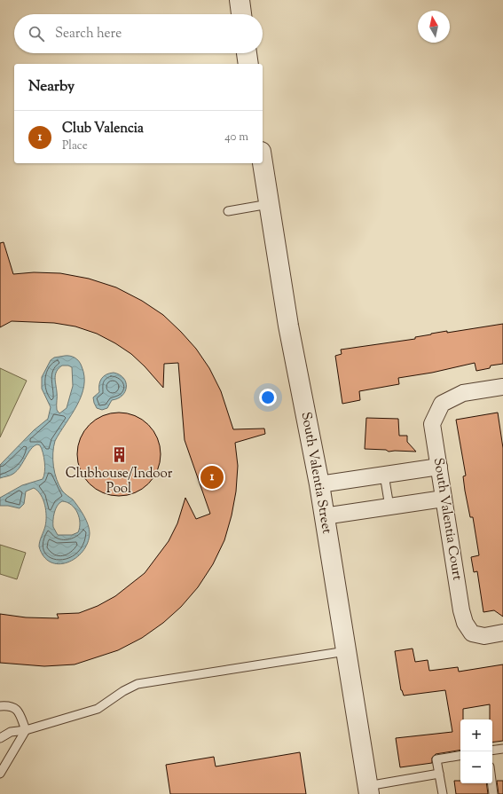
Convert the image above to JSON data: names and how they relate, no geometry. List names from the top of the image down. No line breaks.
{"streets":{"street":["South Valentia Street","South Valentia Court"]},"places":{"building":["Clubhouse/Indoor Pool"]},"north":"top","page":{"search":"Search here","heading":"Nearby","list":[{"mark":"1","name":"Club Valencia","note":"Place","value":"40 m"}],"pins":"1","map_buttons":["+","−"]}}
